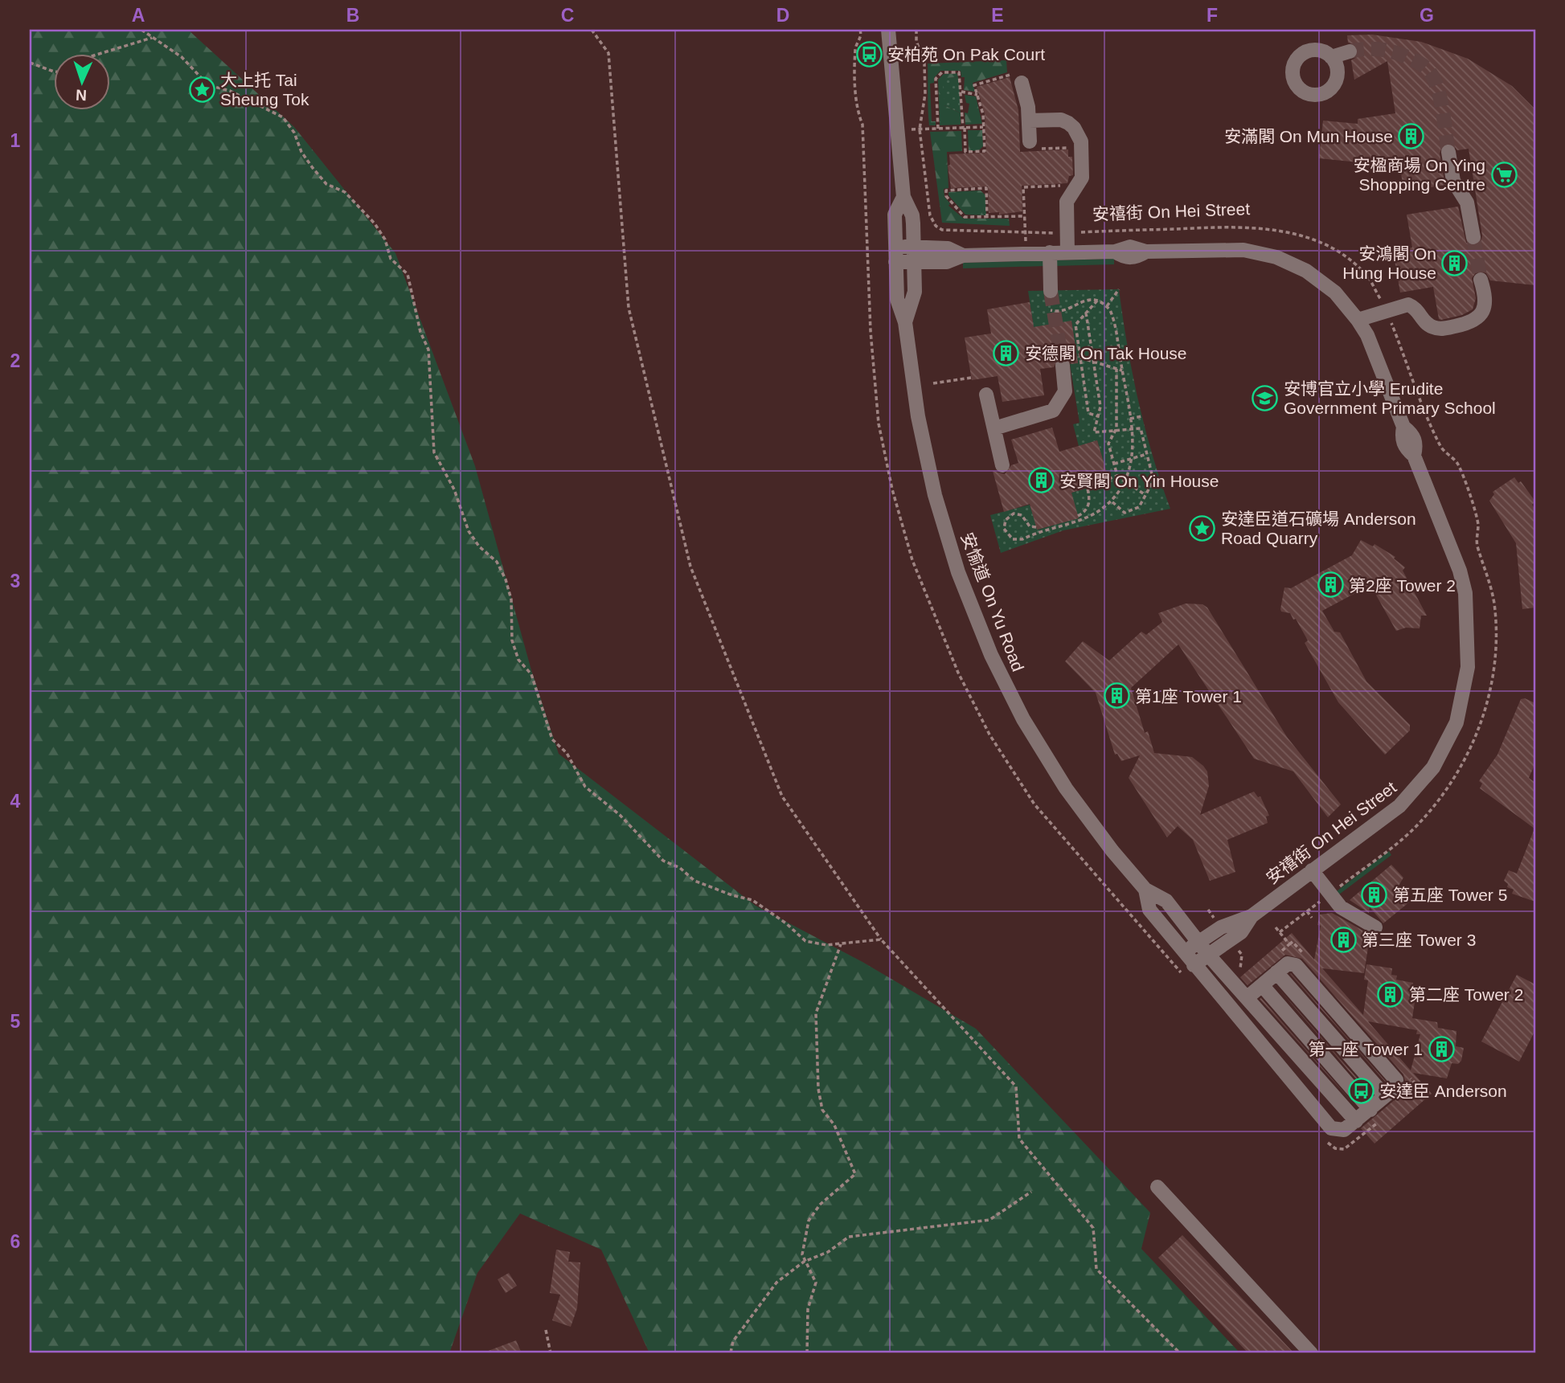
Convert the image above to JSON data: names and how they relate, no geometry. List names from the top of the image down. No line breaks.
{"streets":{"street":["安禧街 On Hei Street","安愉道 On Yu Road"]},"crossings":[["安禧街 On Hei Street","安愉道 On Yu Road"]],"places":{"bus stop":["安柏苑 On Pak Court","安達臣 Anderson"],"place":["大上托 Tai Sheung Tok","安達臣道石礦場 Anderson Road Quarry"],"building":["安滿閣 On Mun House","安鴻閣 On Hung House","安德閣 On Tak House","安賢閣 On Yin House","第2座 Tower 2","第1座 Tower 1","第五座 Tower 5","第三座 Tower 3","第二座 Tower 2","第一座 Tower 1"],"supermarket":["安楹商場 On Ying Shopping Centre"],"school or university":["安博官立小學 Erudite Government Primary School"]},"north":"bottom","grid":{"columns":["A","B","C","D","E","F","G"],"rows":["1","2","3","4","5","6"]}}
